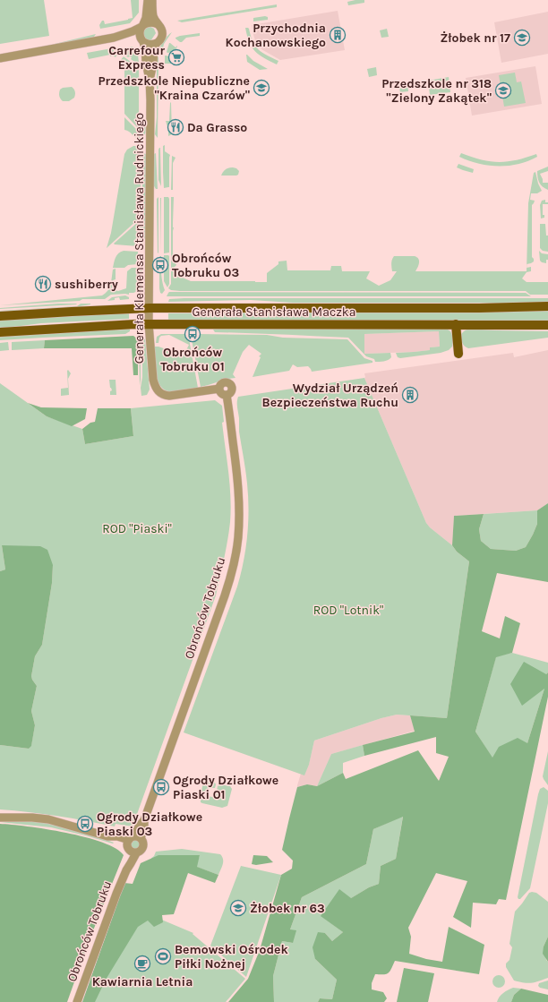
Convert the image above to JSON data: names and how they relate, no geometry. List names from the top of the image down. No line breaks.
{"streets":{"main road":["Generała Stanisława Maczka"],"street":["Generała Klemensa Stanisława Rudnickiego","Obrońców Tobruku"]},"crossings":[["Generała Klemensa Stanisława Rudnickiego","Generała Stanisława Maczka"],["Generała Klemensa Stanisława Rudnickiego","Obrońców Tobruku"]],"parks":["ROD \"Piaski\"","ROD \"Lotnik\""],"places":{"building":["Przychodnia Kochanowskiego","Wydział Urządzeń Bezpieczeństwa Ruchu"],"school or university":["Żłobek nr 17","Przedszkole Niepubliczne \"Kraina Czarów\"","Przedszkole nr 318 \"Zielony Zakątek\"","Żłobek nr 63"],"supermarket":["Carrefour Express"],"restaurant":["Da Grasso","sushiberry"],"bus stop":["Obrońców Tobruku 03","Obrońców Tobruku 01","Ogrody Działkowe Piaski 01","Ogrody Działkowe Piaski 03"],"sports":["Bemowski Ośrodek Piłki Nożnej"],"cafe":["Kawiarnia Letnia"]}}
